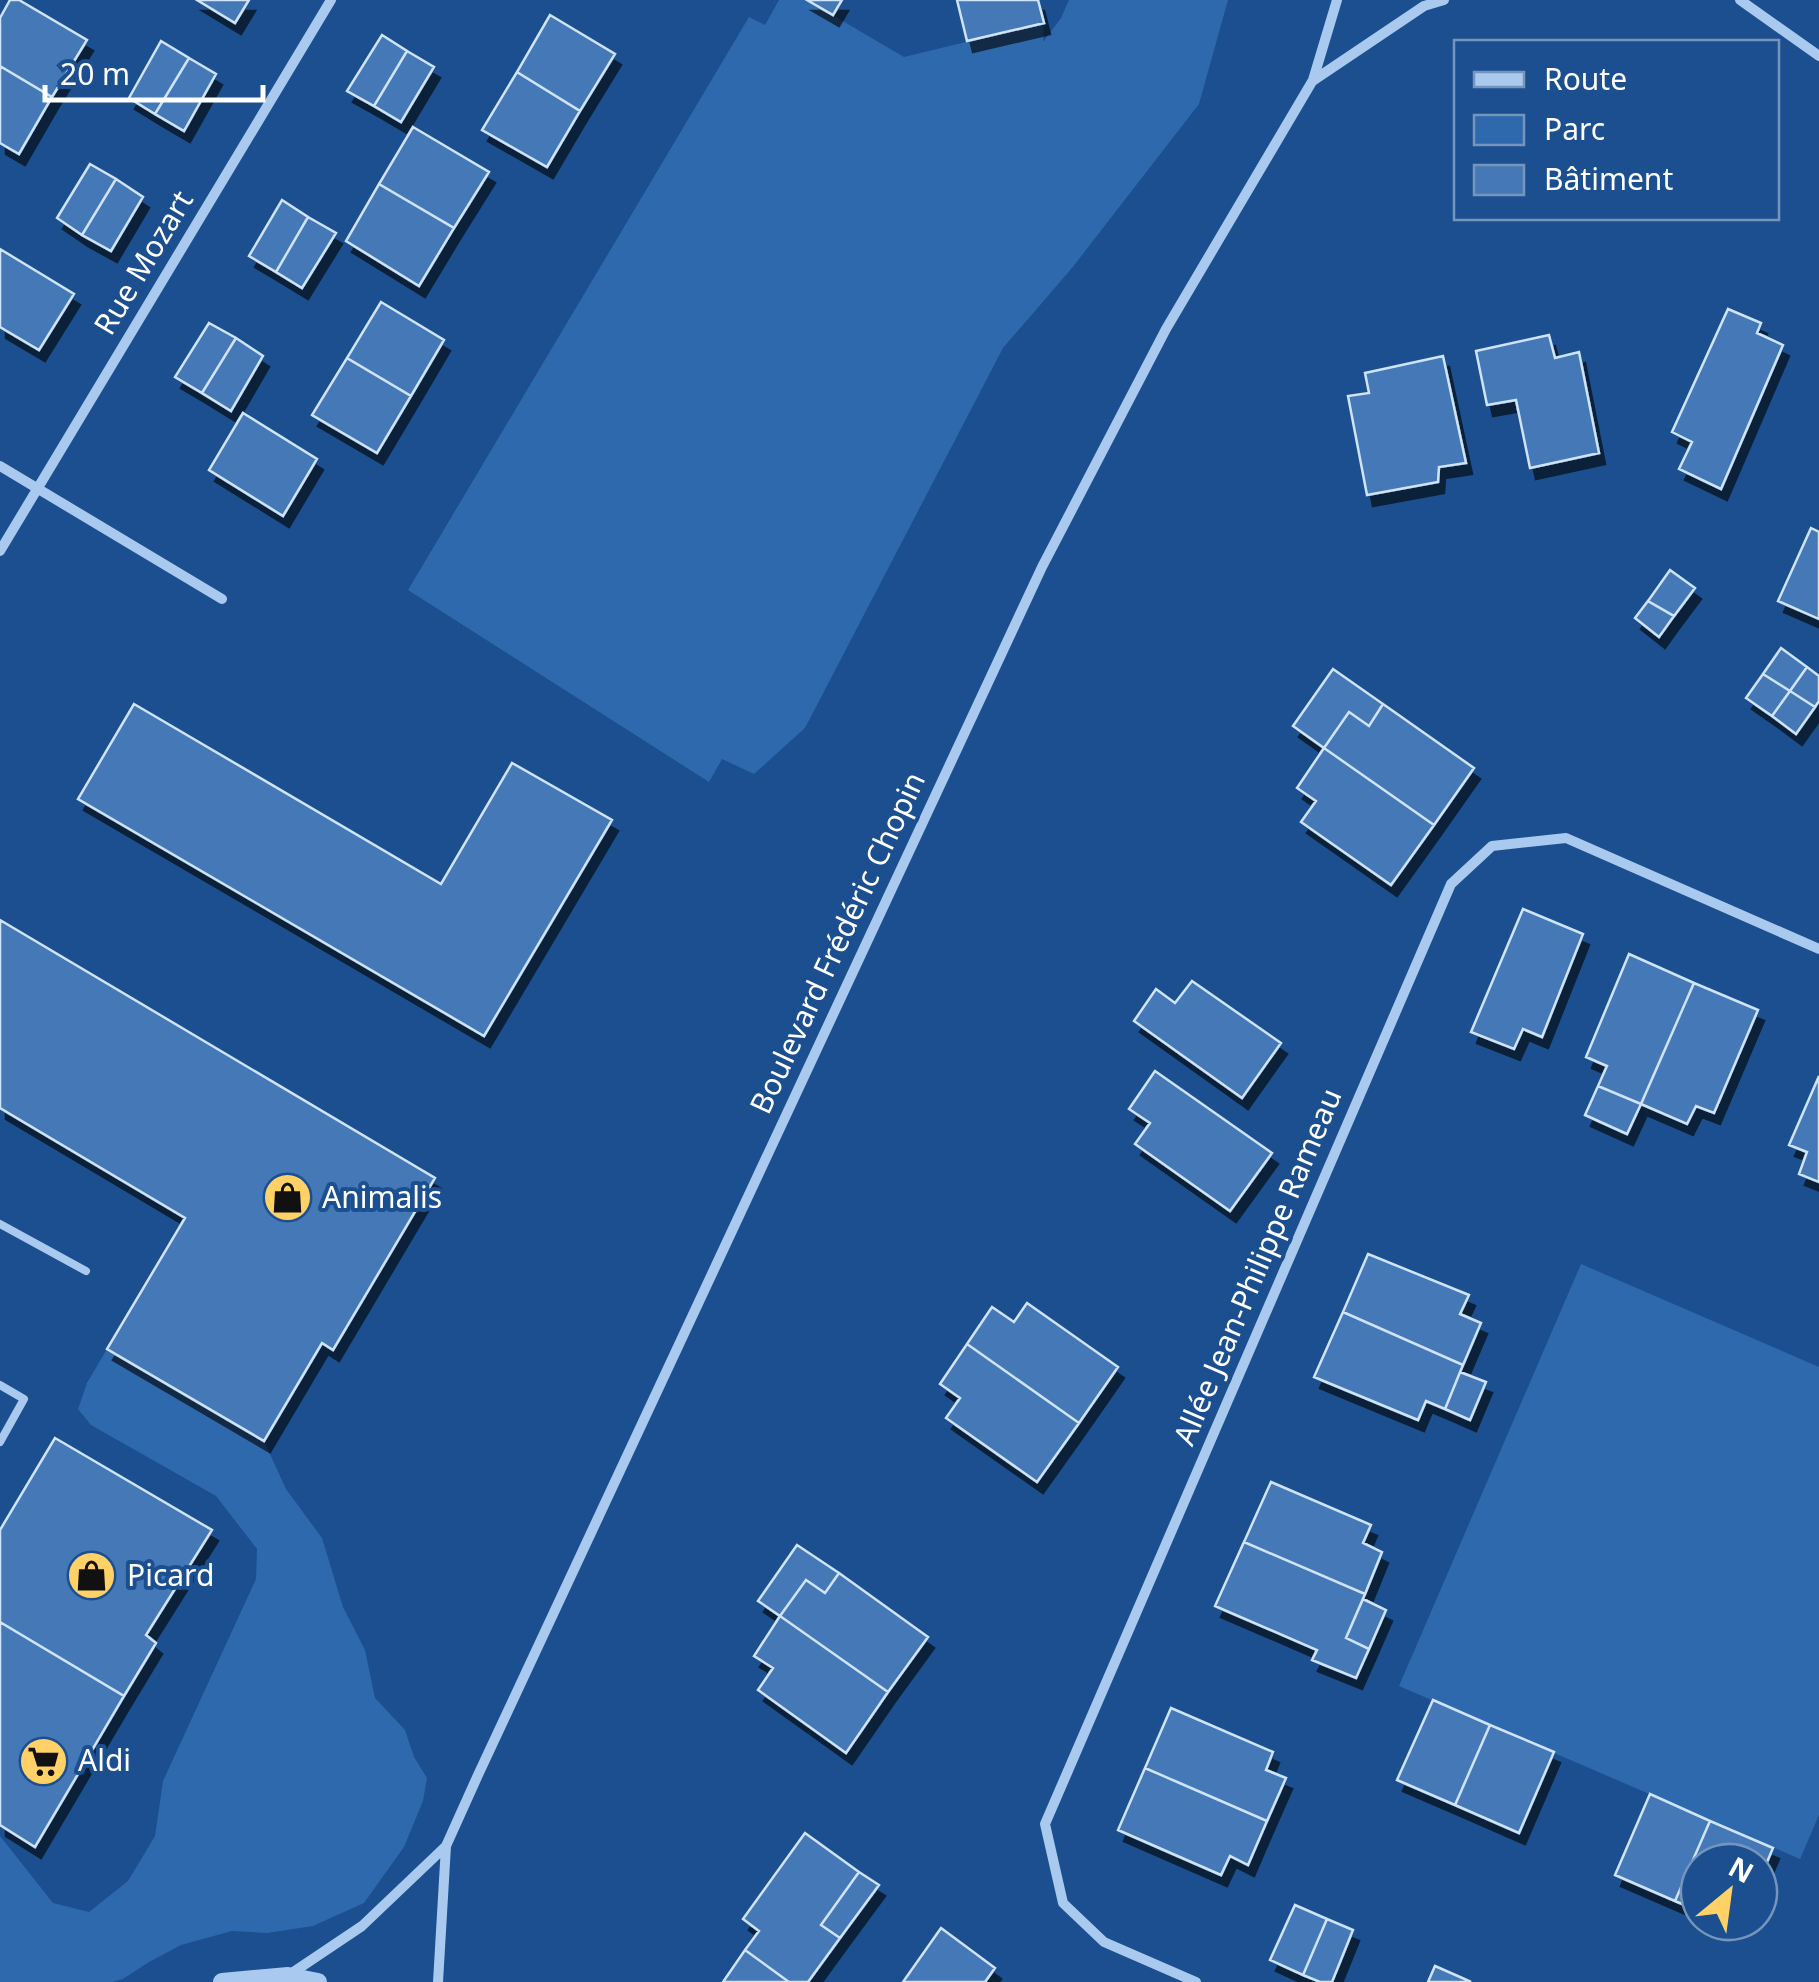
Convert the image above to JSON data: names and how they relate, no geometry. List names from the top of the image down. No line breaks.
{"streets":{"street":["Rue Mozart","Boulevard Frédéric Chopin","Allée Jean-Philippe Rameau"]},"places":{"shop":["Animalis","Picard"],"supermarket":["Aldi"]},"legend":["Route","Parc","Bâtiment"],"scale_bar":"20 m","north":"top right"}
